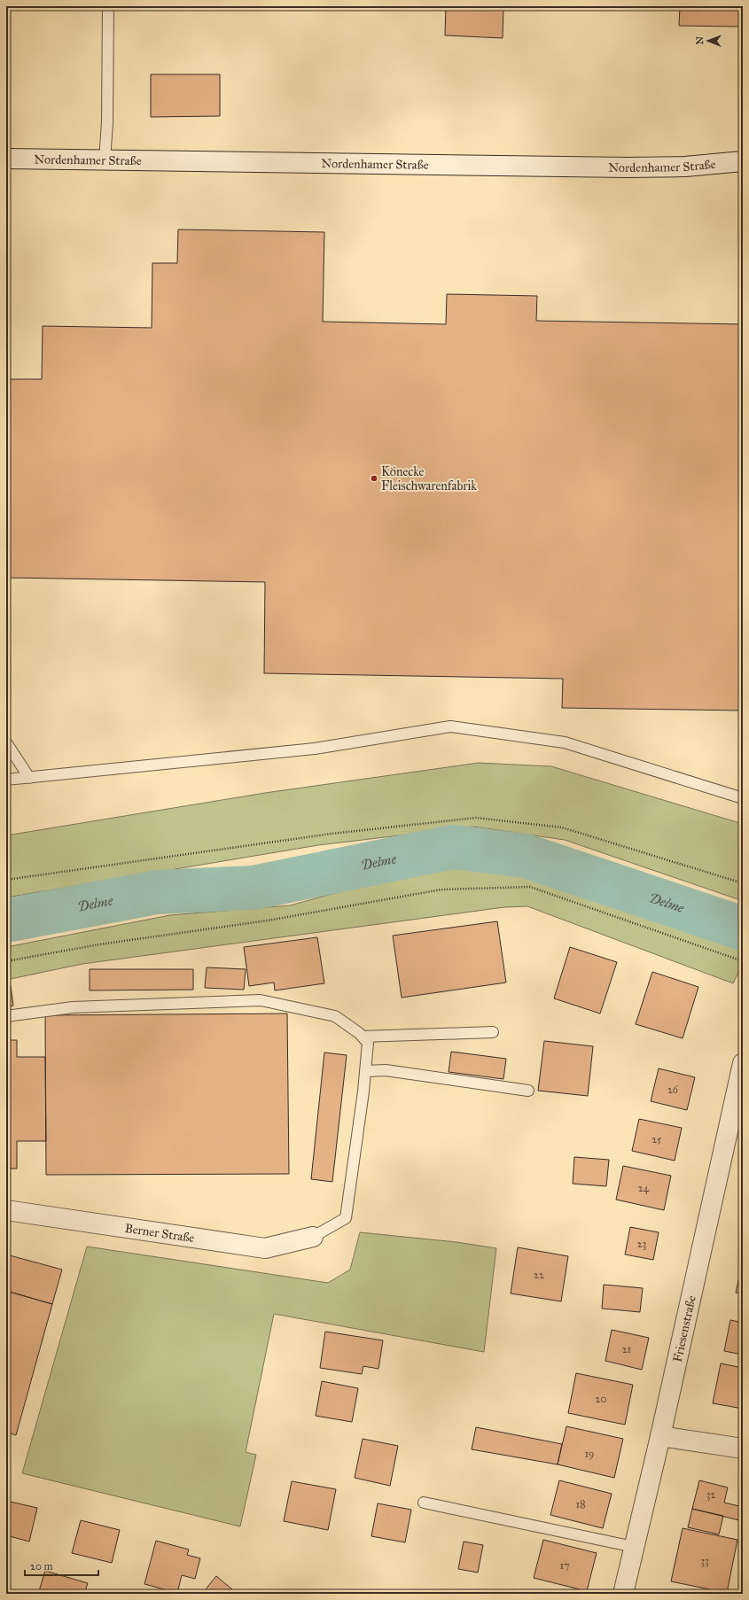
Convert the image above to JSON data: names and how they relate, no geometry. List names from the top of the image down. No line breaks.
{"streets":{"street":["Nordenhamer Straße","Berner Straße","Friesenstraße"]},"water":["Delme"],"places":["Könecke Fleischwarenfabrik"],"house_numbers":["26","25","24","23","22","21","20","19","32","18","33","17"],"scale_bar":"20 m","north":"left"}
